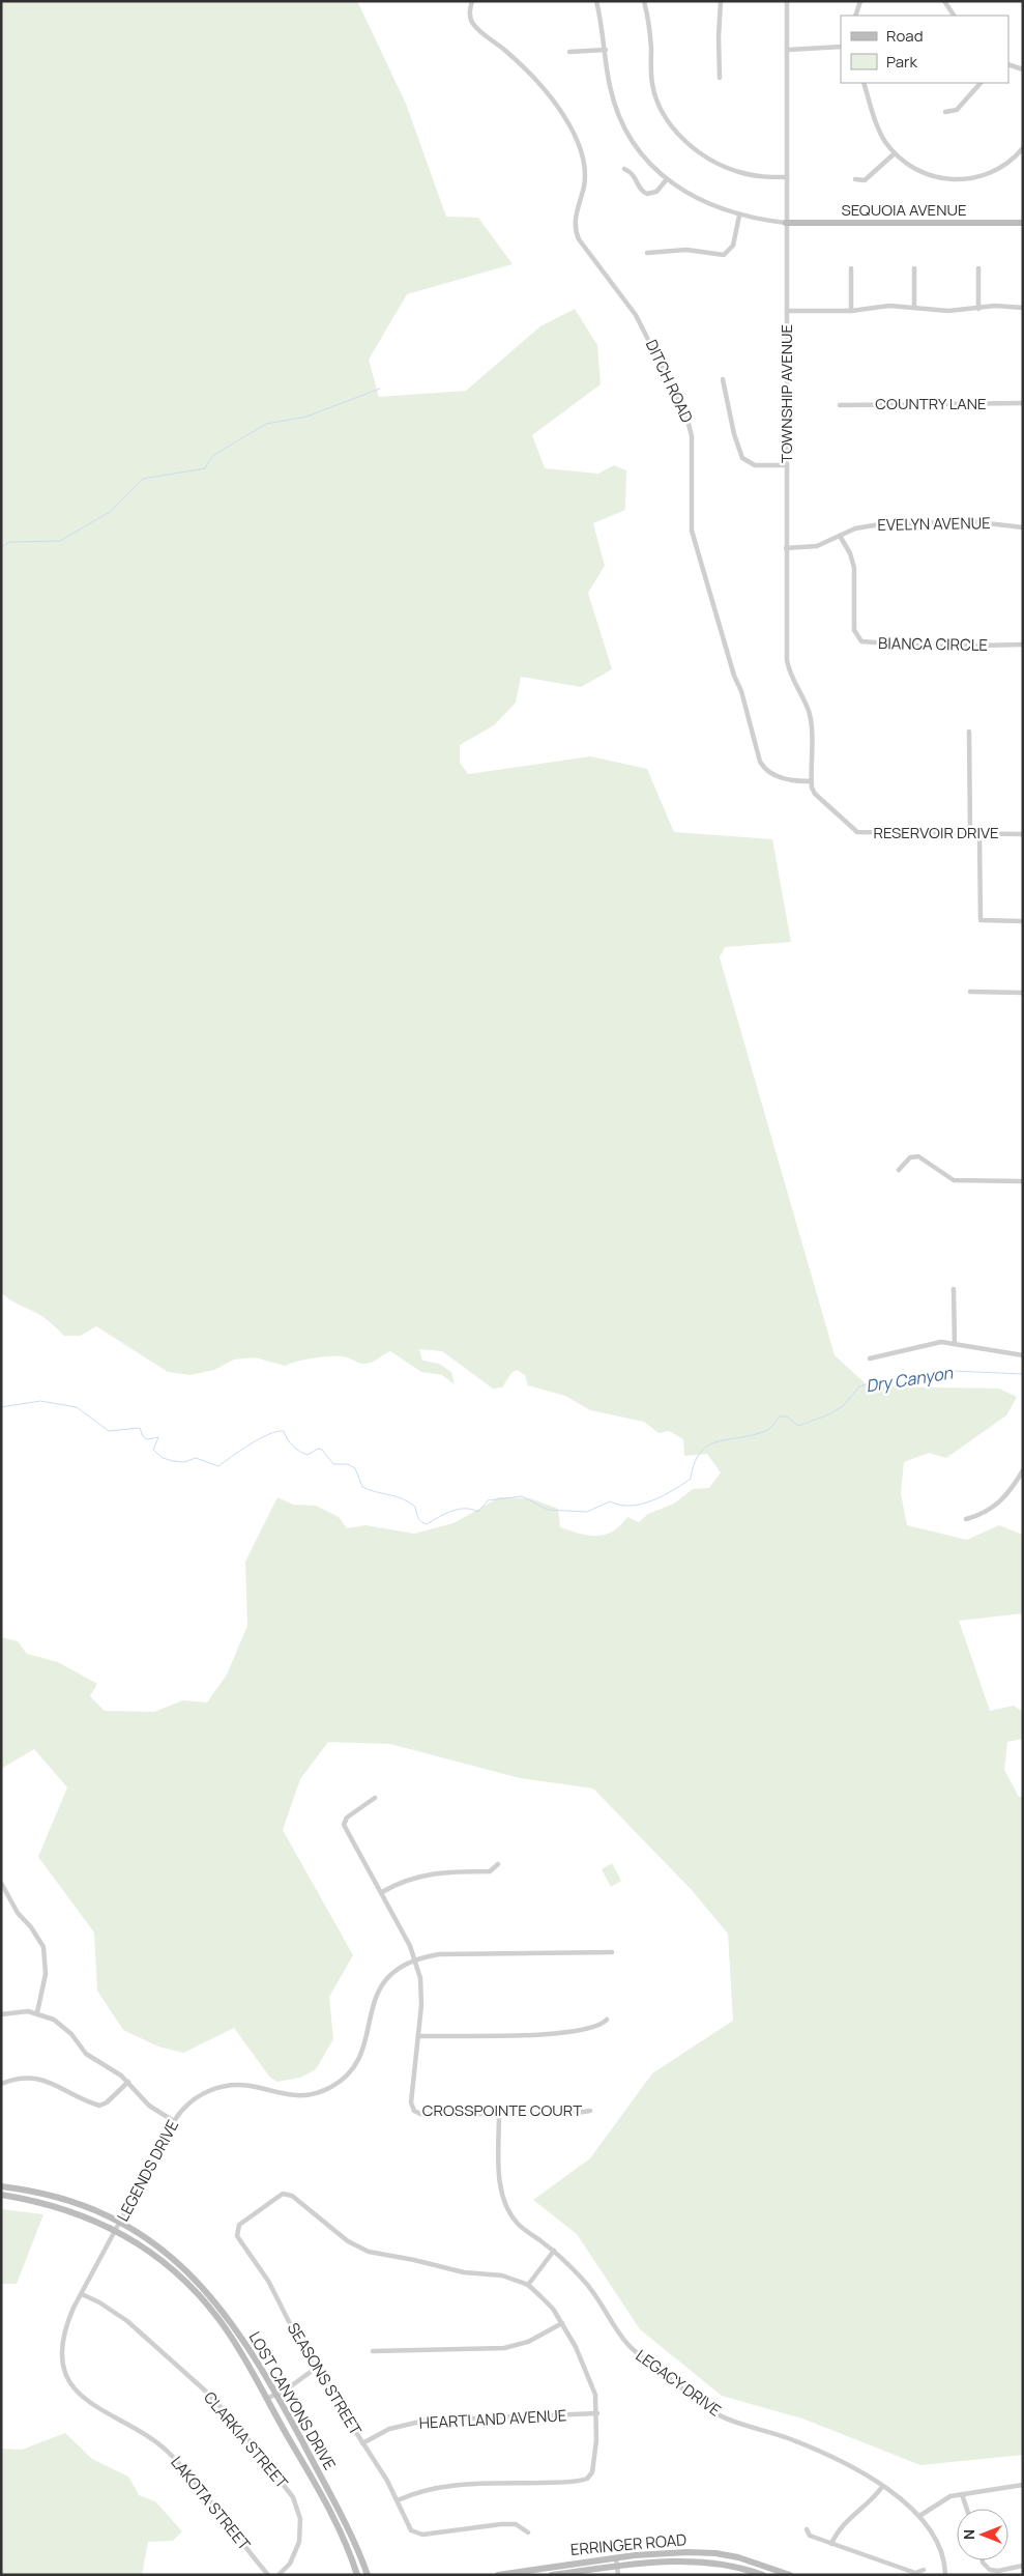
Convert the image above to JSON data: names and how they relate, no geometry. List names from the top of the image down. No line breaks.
{"streets":{"street":["SEQUOIA AVENUE","DITCH ROAD","TOWNSHIP AVENUE","COUNTRY LANE","EVELYN AVENUE","BIANCA CIRCLE","RESERVOIR DRIVE","CROSSPOINTE COURT","LEGENDS DRIVE","SEASONS STREET","LEGACY DRIVE","LOST CANYONS DRIVE","HEARTLAND AVENUE","CLARKIA STREET","LAKOTA STREET","ERRINGER ROAD"]},"crossings":[["SEQUOIA AVENUE","TOWNSHIP AVENUE"],["DITCH ROAD","TOWNSHIP AVENUE"],["DITCH ROAD","RESERVOIR DRIVE"],["TOWNSHIP AVENUE","EVELYN AVENUE"],["TOWNSHIP AVENUE","RESERVOIR DRIVE"],["EVELYN AVENUE","BIANCA CIRCLE"],["CROSSPOINTE COURT","LEGACY DRIVE"],["LEGENDS DRIVE","LOST CANYONS DRIVE"],["LEGENDS DRIVE","CLARKIA STREET"],["LEGENDS DRIVE","LAKOTA STREET"],["SEASONS STREET","HEARTLAND AVENUE"]],"water":["Dry Canyon"],"legend":["Road","Park"],"north":"left"}
